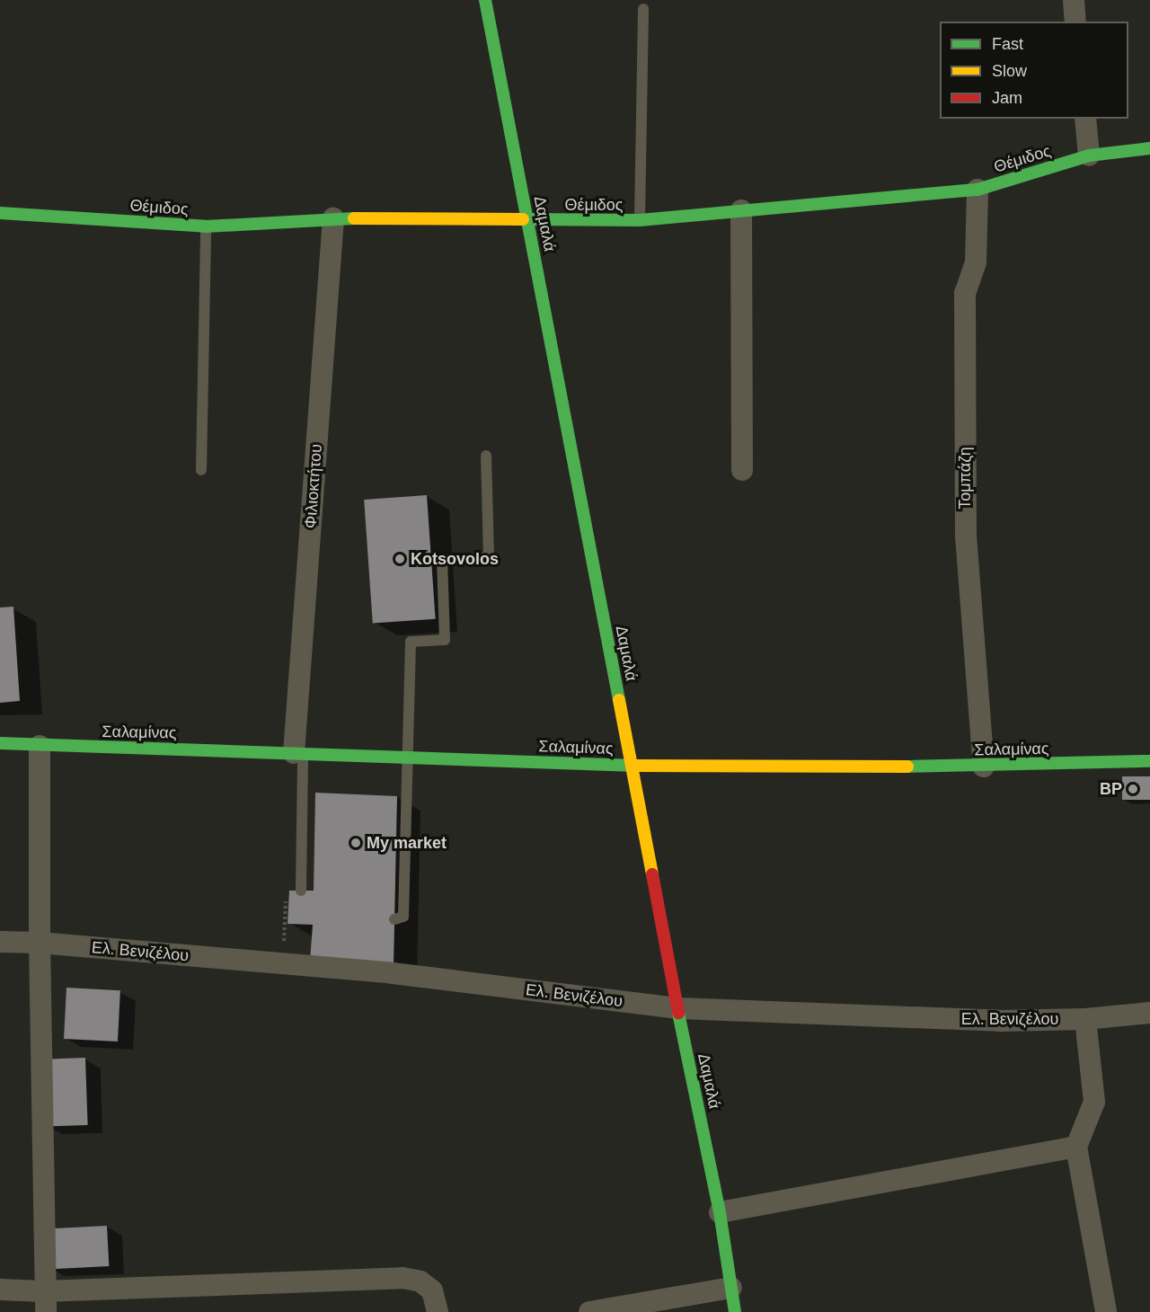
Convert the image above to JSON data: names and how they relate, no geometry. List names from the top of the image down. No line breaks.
{"streets":{"street":["Θέμιδος","Δαμαλά","Τομπάζη","Φιλιοκτήτου","Σαλαμίνας","Ελ. Βενιζέλου"]},"crossings":[["Θέμιδος","Δαμαλά"],["Θέμιδος","Τομπάζη"],["Θέμιδος","Φιλιοκτήτου"],["Δαμαλά","Σαλαμίνας"],["Δαμαλά","Ελ. Βενιζέλου"],["Τομπάζη","Σαλαμίνας"],["Φιλιοκτήτου","Σαλαμίνας"]],"places":["Kotsovolos","BP","My market"],"legend":["Fast","Slow","Jam"]}
